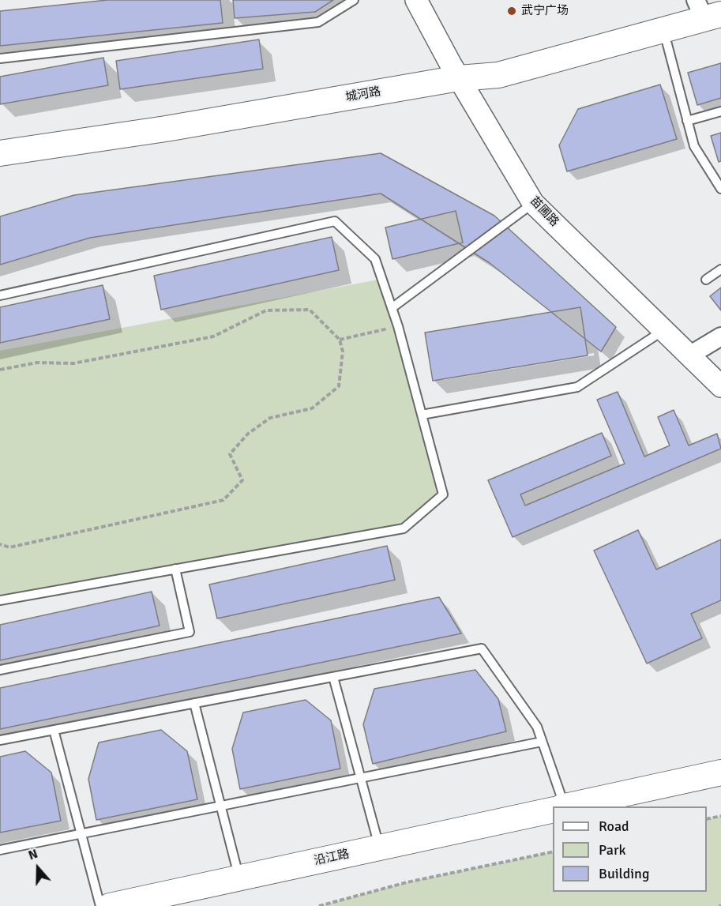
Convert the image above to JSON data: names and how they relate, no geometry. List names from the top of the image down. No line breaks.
{"streets":{"main road":["城河路","沿江路"],"street":["苗圃路"]},"crossings":[["城河路","苗圃路"]],"places":["武宁广场"],"legend":["Road","Park","Building"],"north":"top"}
